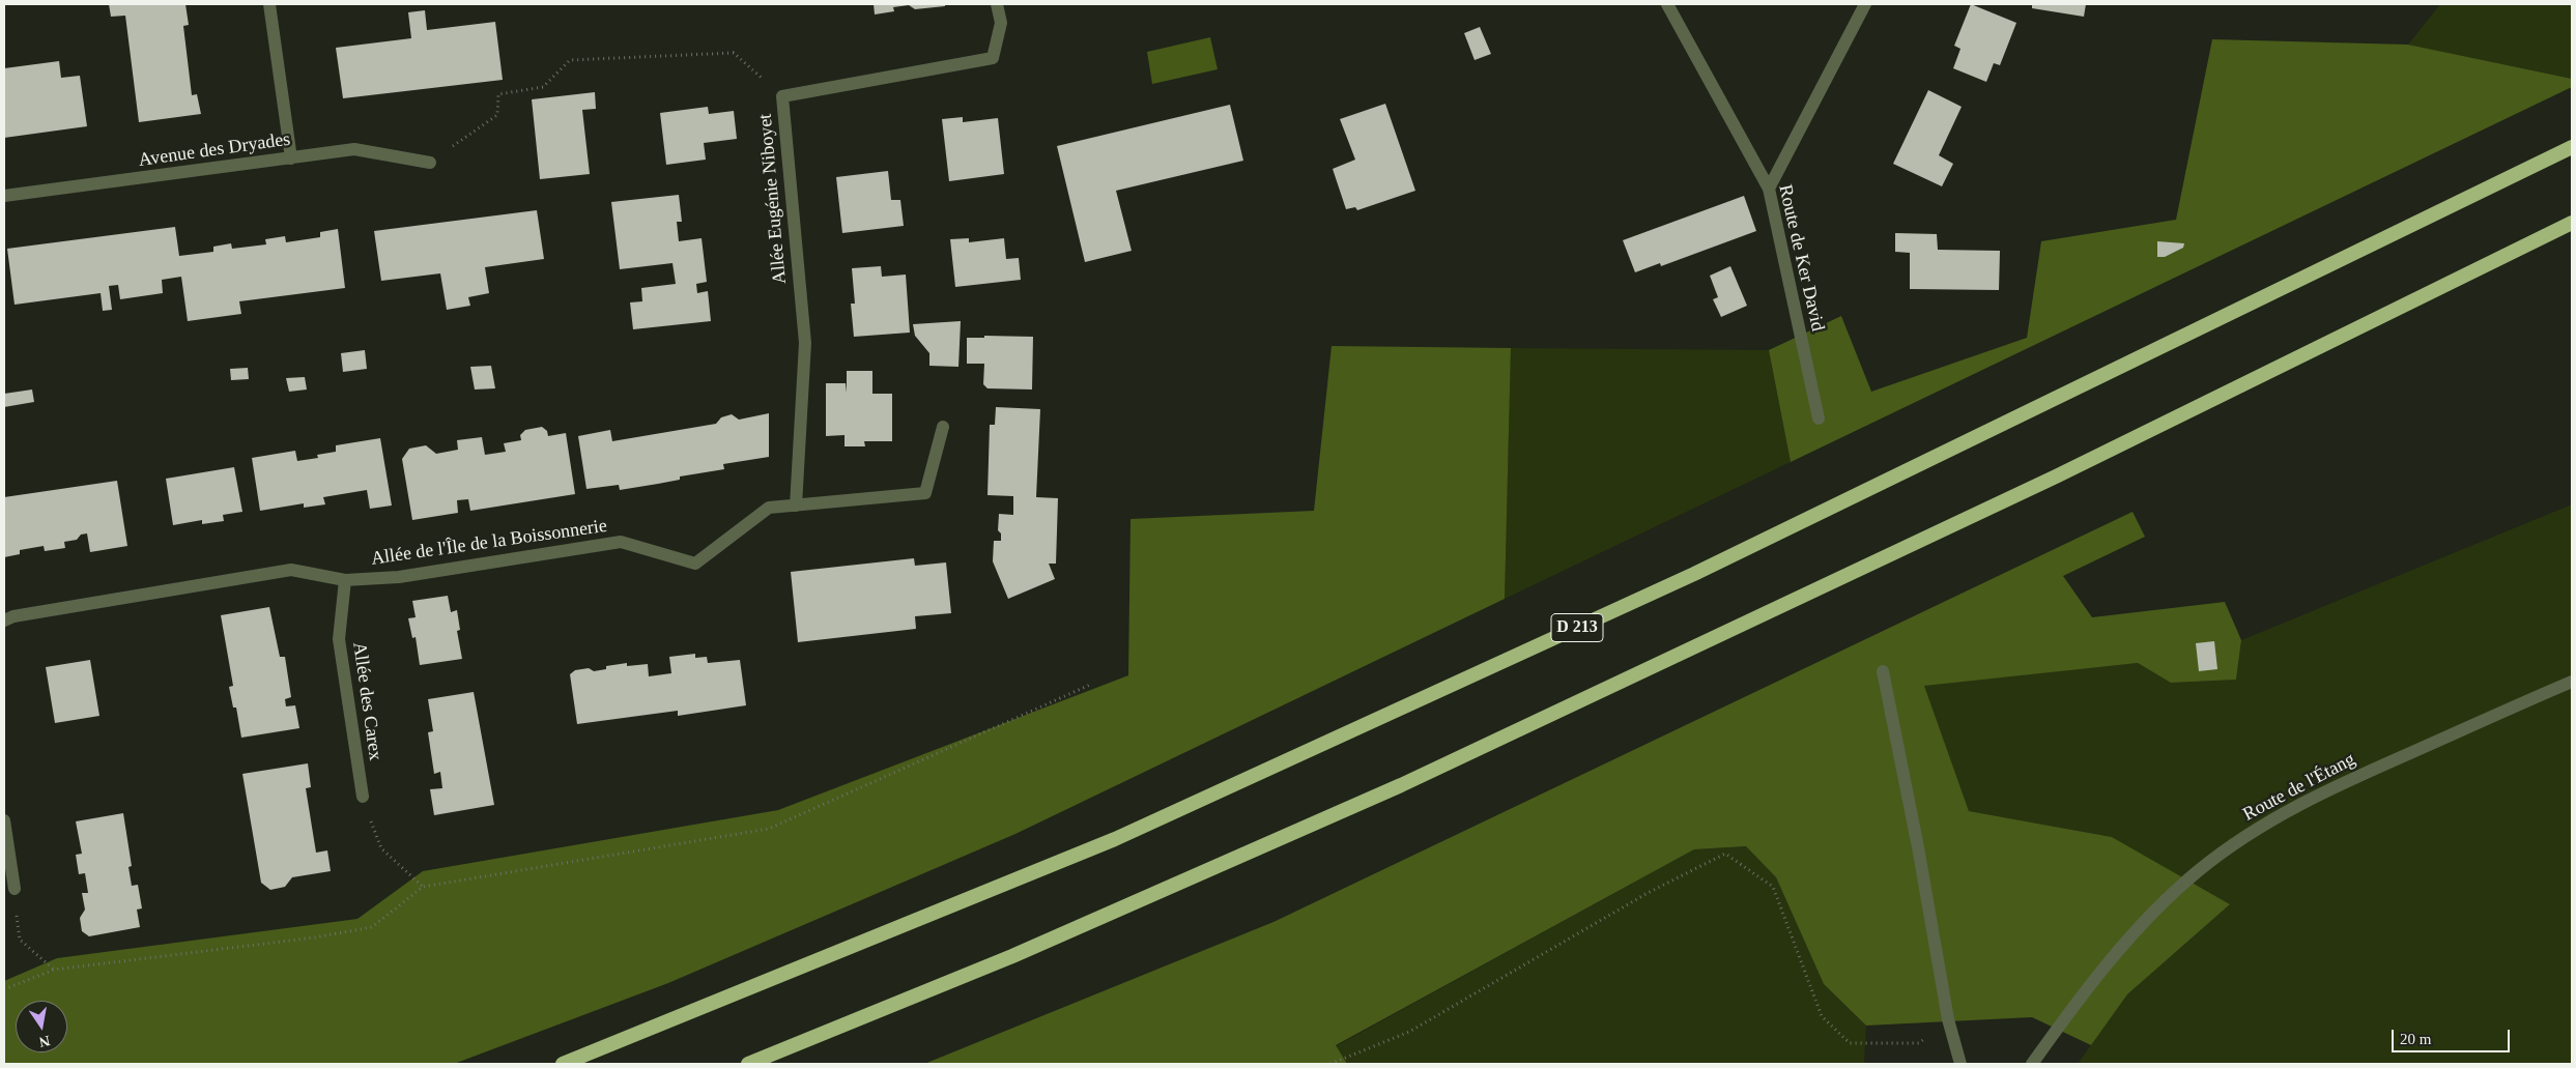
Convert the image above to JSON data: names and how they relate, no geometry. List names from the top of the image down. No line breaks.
{"streets":{"highway":["D 213"],"street":["Avenue des Dryades","Allée Eugénie Niboyet","Route de Ker David","Allée de l'Île de la Boissonnerie","Allée des Carex","Route de l'Étang"]},"crossings":[["Allée Eugénie Niboyet","Allée de l'Île de la Boissonnerie"],["Allée de l'Île de la Boissonnerie","Allée des Carex"]],"scale_bar":"20 m","north":"bottom"}
